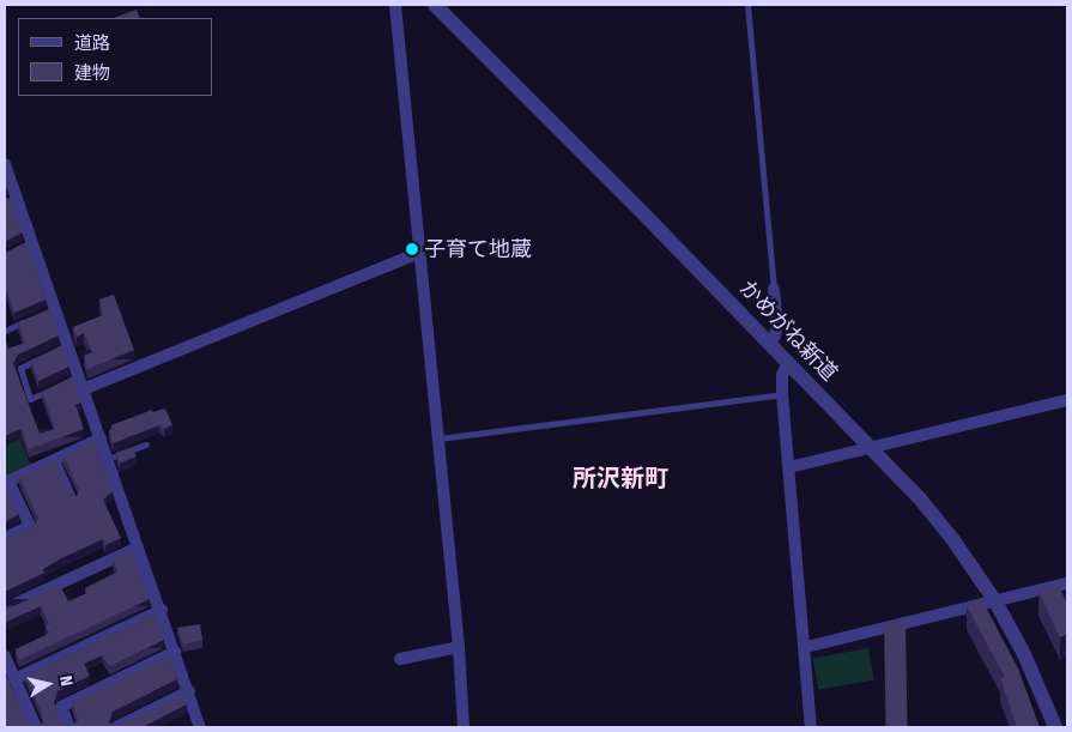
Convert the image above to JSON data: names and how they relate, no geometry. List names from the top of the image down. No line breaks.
{"streets":{"street":["かめがね新道"]},"districts":["所沢新町"],"places":["子育て地蔵"],"legend":["道路","建物"],"north":"right"}
